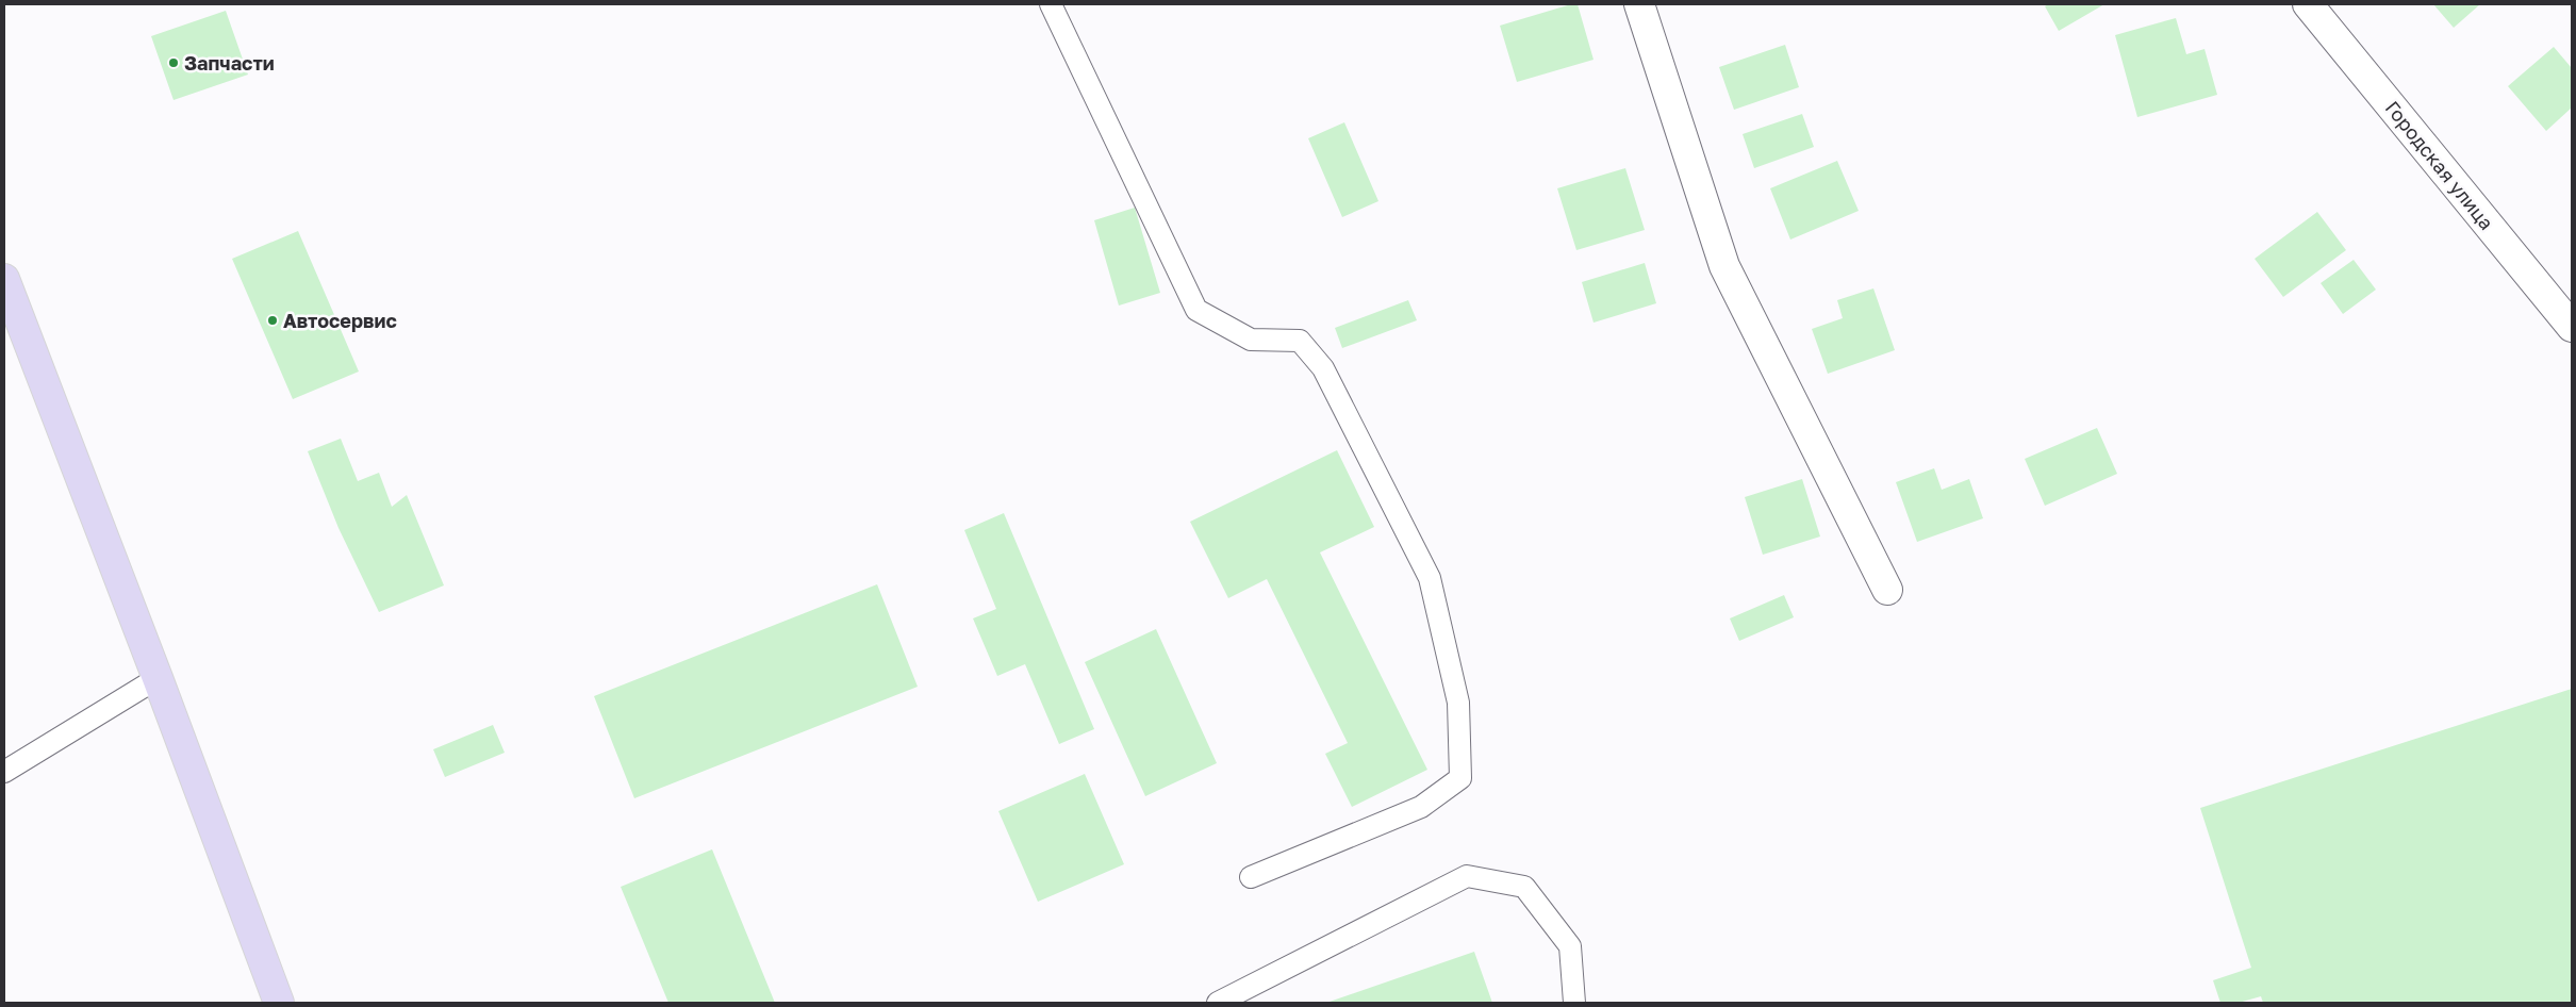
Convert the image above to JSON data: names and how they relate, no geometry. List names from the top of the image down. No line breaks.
{"streets":{"street":["Городская улица"]},"places":["Запчасти","Автосервис"]}
